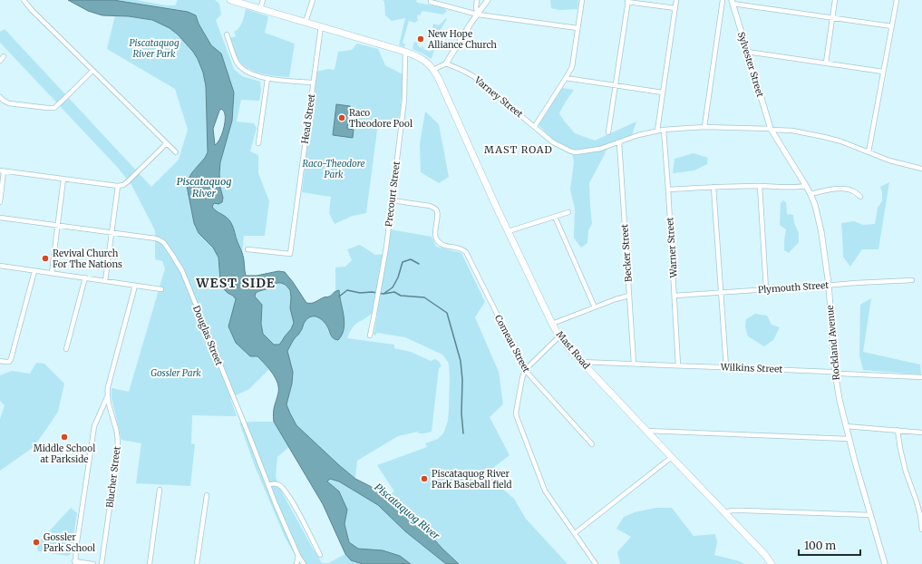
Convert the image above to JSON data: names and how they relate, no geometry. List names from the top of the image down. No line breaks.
{"streets":{"main road":["Mast Road"],"street":["Sylvester Street","Varney Street","Head Street","Precourt Street","Warner Street","Becker Street","Plymouth Street","Douglas Street","Rockland Avenue","Comeau Street","Wilkins Street","Blucher Street"]},"crossings":[["Sylvester Street","Varney Street"],["Sylvester Street","Rockland Avenue"],["Varney Street","Warner Street"],["Varney Street","Becker Street"],["Varney Street","Rockland Avenue"],["Precourt Street","Comeau Street"],["Warner Street","Plymouth Street"],["Warner Street","Wilkins Street"],["Becker Street","Wilkins Street"],["Plymouth Street","Rockland Avenue"],["Rockland Avenue","Wilkins Street"],["Mast Road","Wilkins Street"]],"districts":["MAST ROAD","WEST SIDE"],"water":["Piscataquog River"],"parks":["Piscataquog River Park","Raco-Theodore Park","Gossler Park"],"places":["New Hope Alliance Church","Raco Theodore Pool","Revival Church For The Nations","Middle School at Parkside","Piscataquog River Park Baseball field","Gossler Park School"],"scale_bar":"100 m"}
